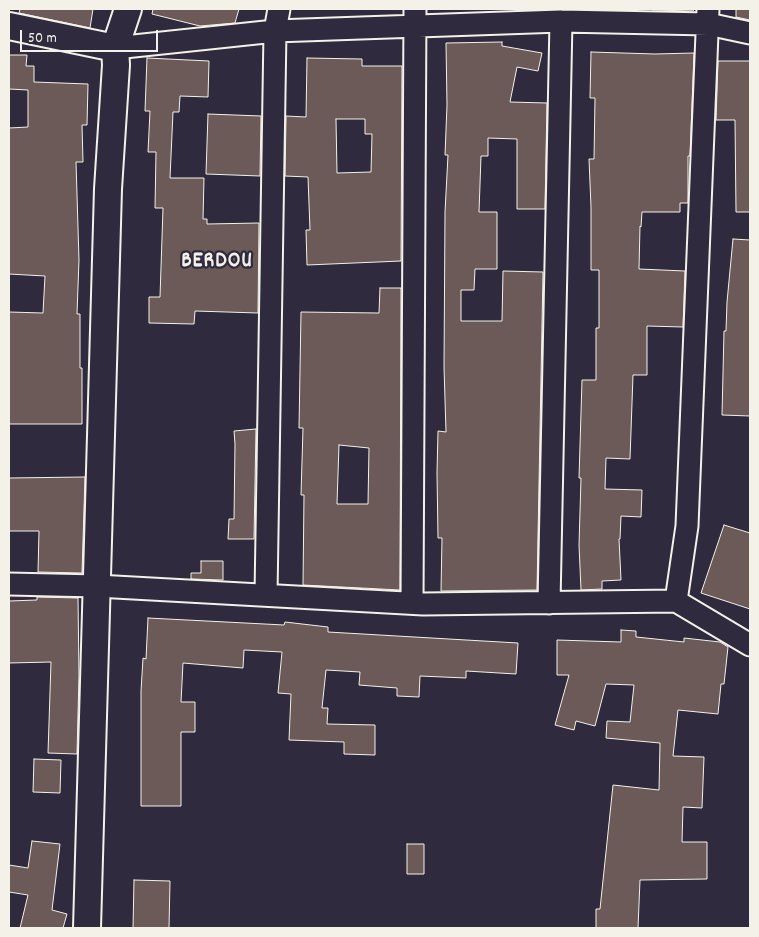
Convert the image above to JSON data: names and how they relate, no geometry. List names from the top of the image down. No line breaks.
{"districts":["BERDOU"],"scale_bar":"50 m"}
